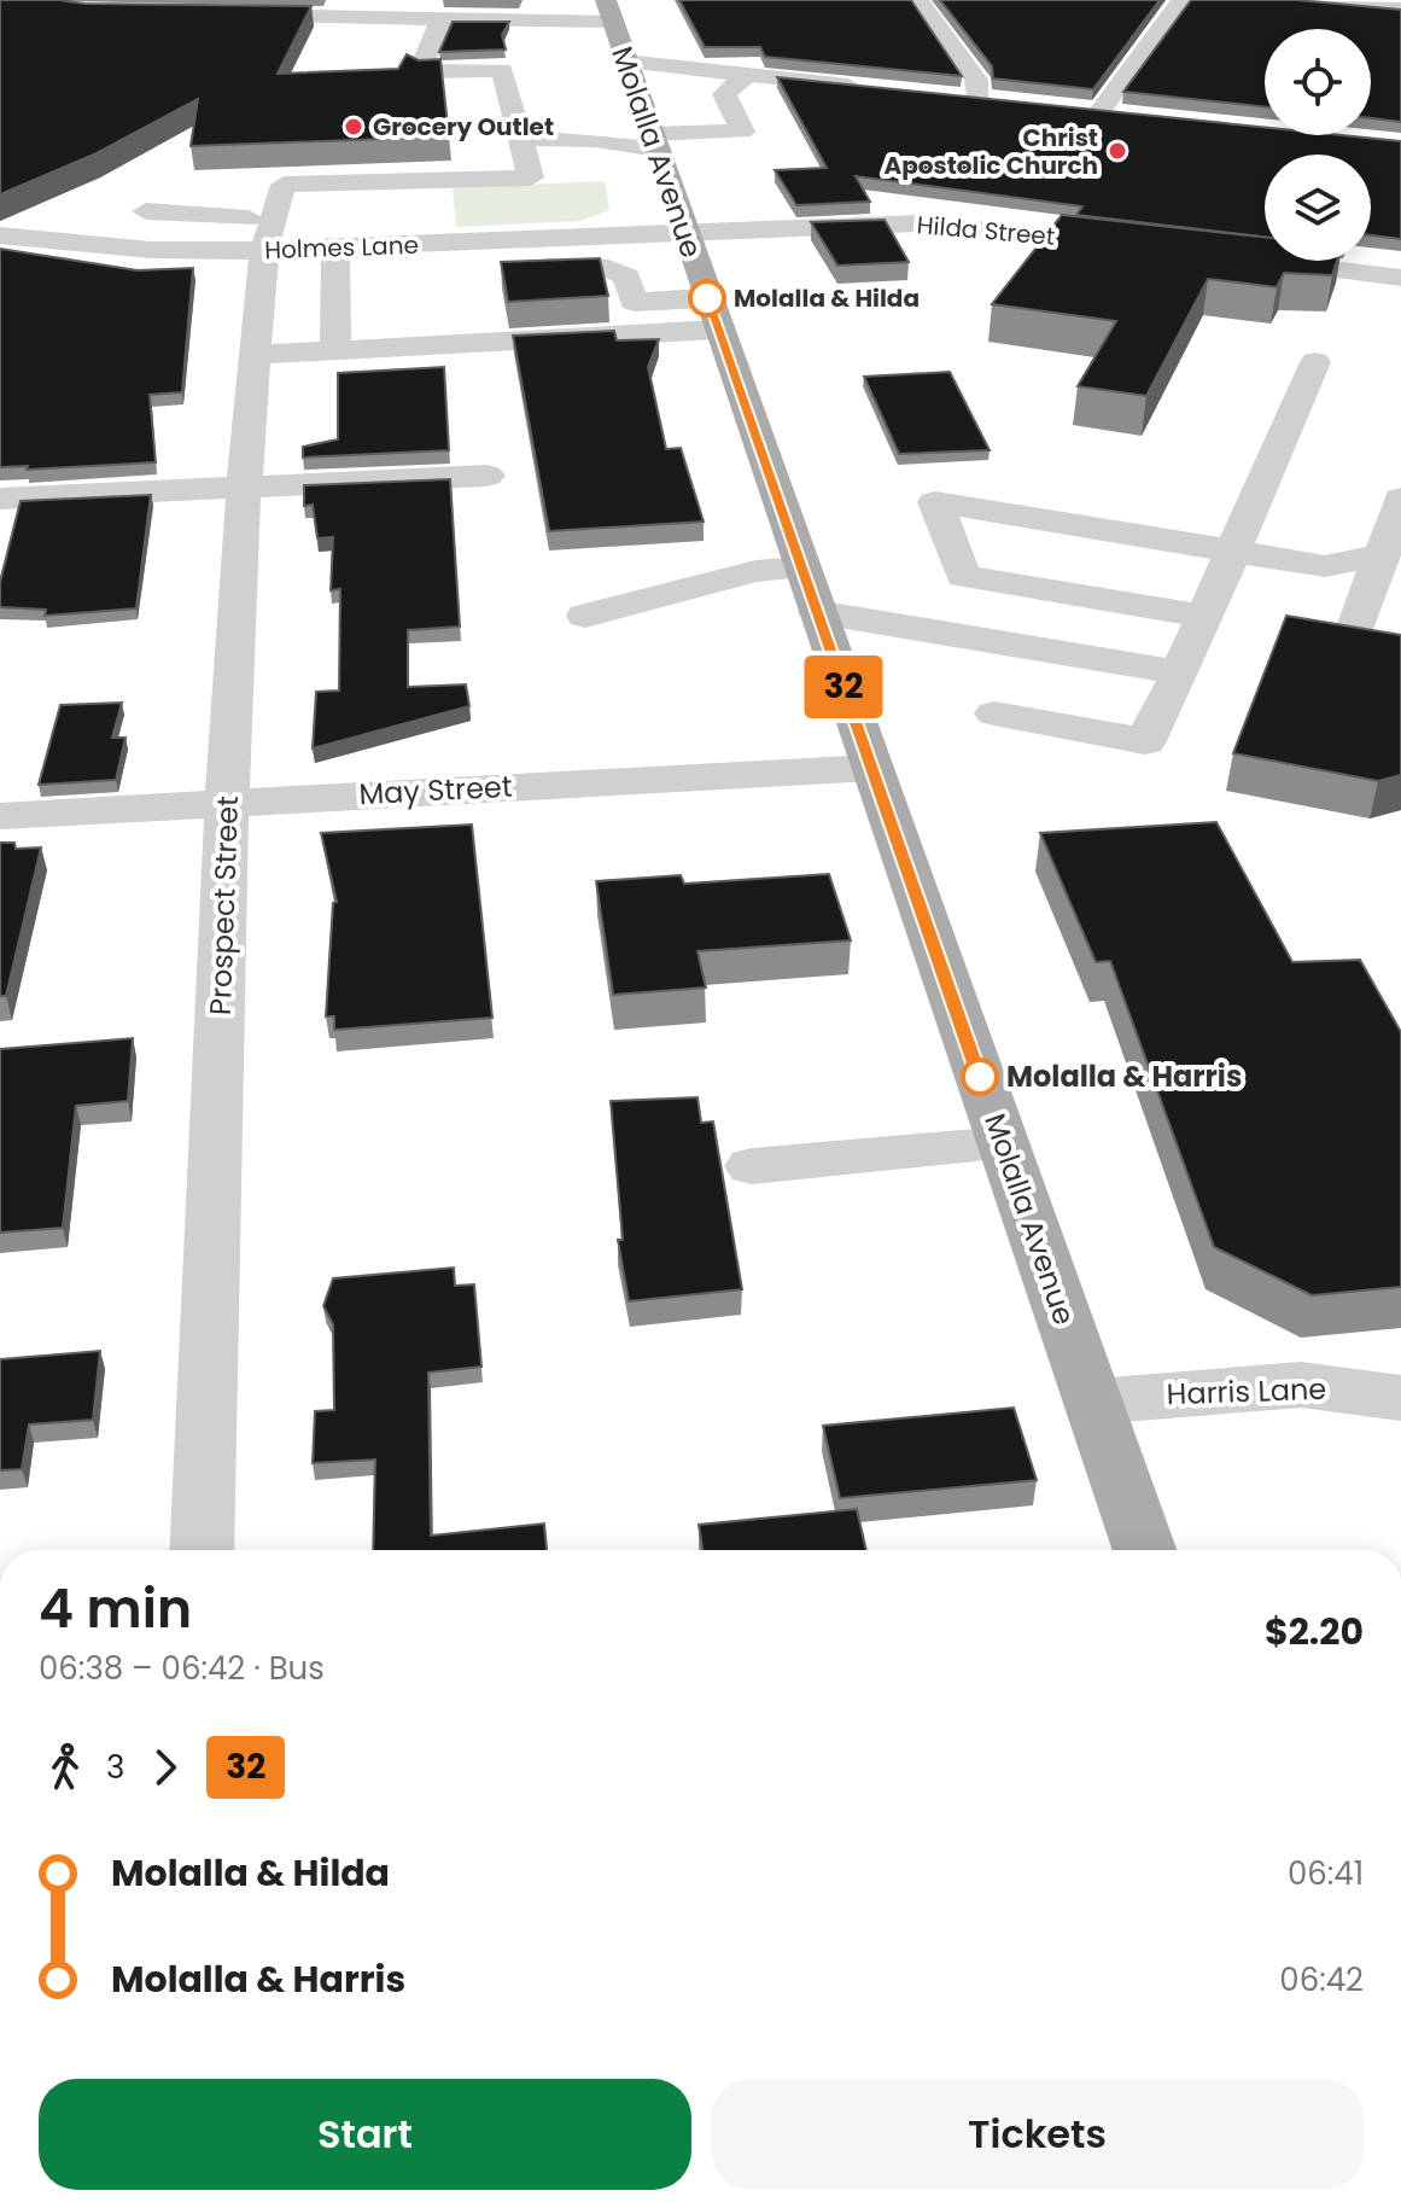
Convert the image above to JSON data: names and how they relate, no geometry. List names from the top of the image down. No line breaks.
{"streets":{"main road":["Molalla Avenue"],"street":["Hilda Street","Holmes Lane","May Street","Prospect Street","Harris Lane"]},"crossings":[["Molalla Avenue","Hilda Street"],["Molalla Avenue","Holmes Lane"],["Molalla Avenue","May Street"],["Molalla Avenue","Harris Lane"],["Hilda Street","Holmes Lane"],["Holmes Lane","Prospect Street"],["May Street","Prospect Street"]],"places":["Grocery Outlet","Christ Apostolic Church","Molalla & Hilda","Molalla & Harris"],"lines":["bus line 32"],"page":{"on_map":"32","heading":["4 min","06:38 – 06:42 · Bus","$2.20"],"legs":["3","32"],"list":[{"name":"Molalla & Hilda","value":"06:41"},{"name":"Molalla & Harris","value":"06:42"}],"buttons":["Start","Tickets"]}}
